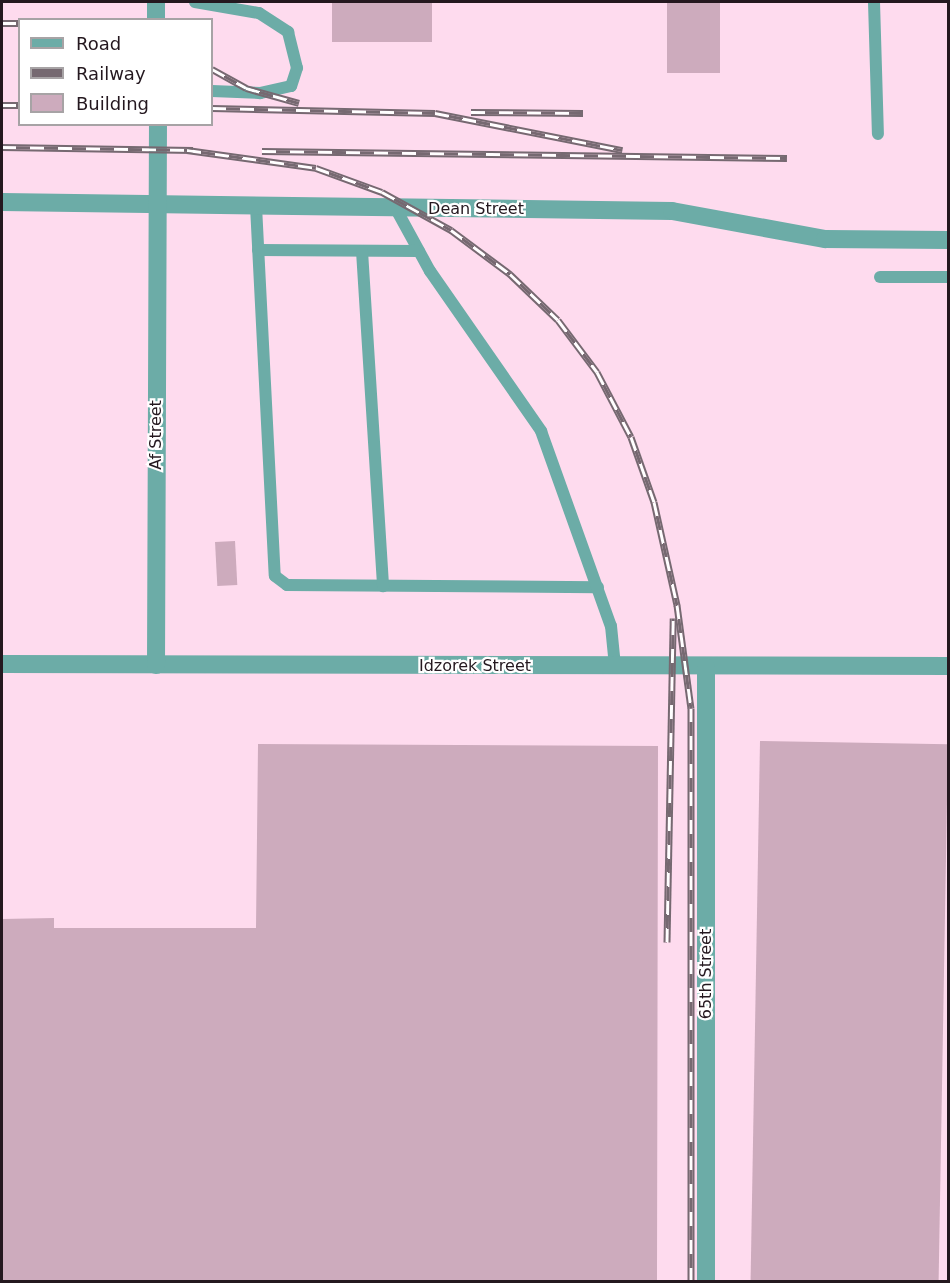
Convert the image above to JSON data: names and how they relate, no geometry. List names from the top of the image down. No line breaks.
{"streets":{"street":["Dean Street","Af Street","Idzorek Street","65th Street"]},"crossings":[["Dean Street","Af Street"],["Af Street","Idzorek Street"],["Idzorek Street","65th Street"]],"legend":["Road","Railway","Building"]}
